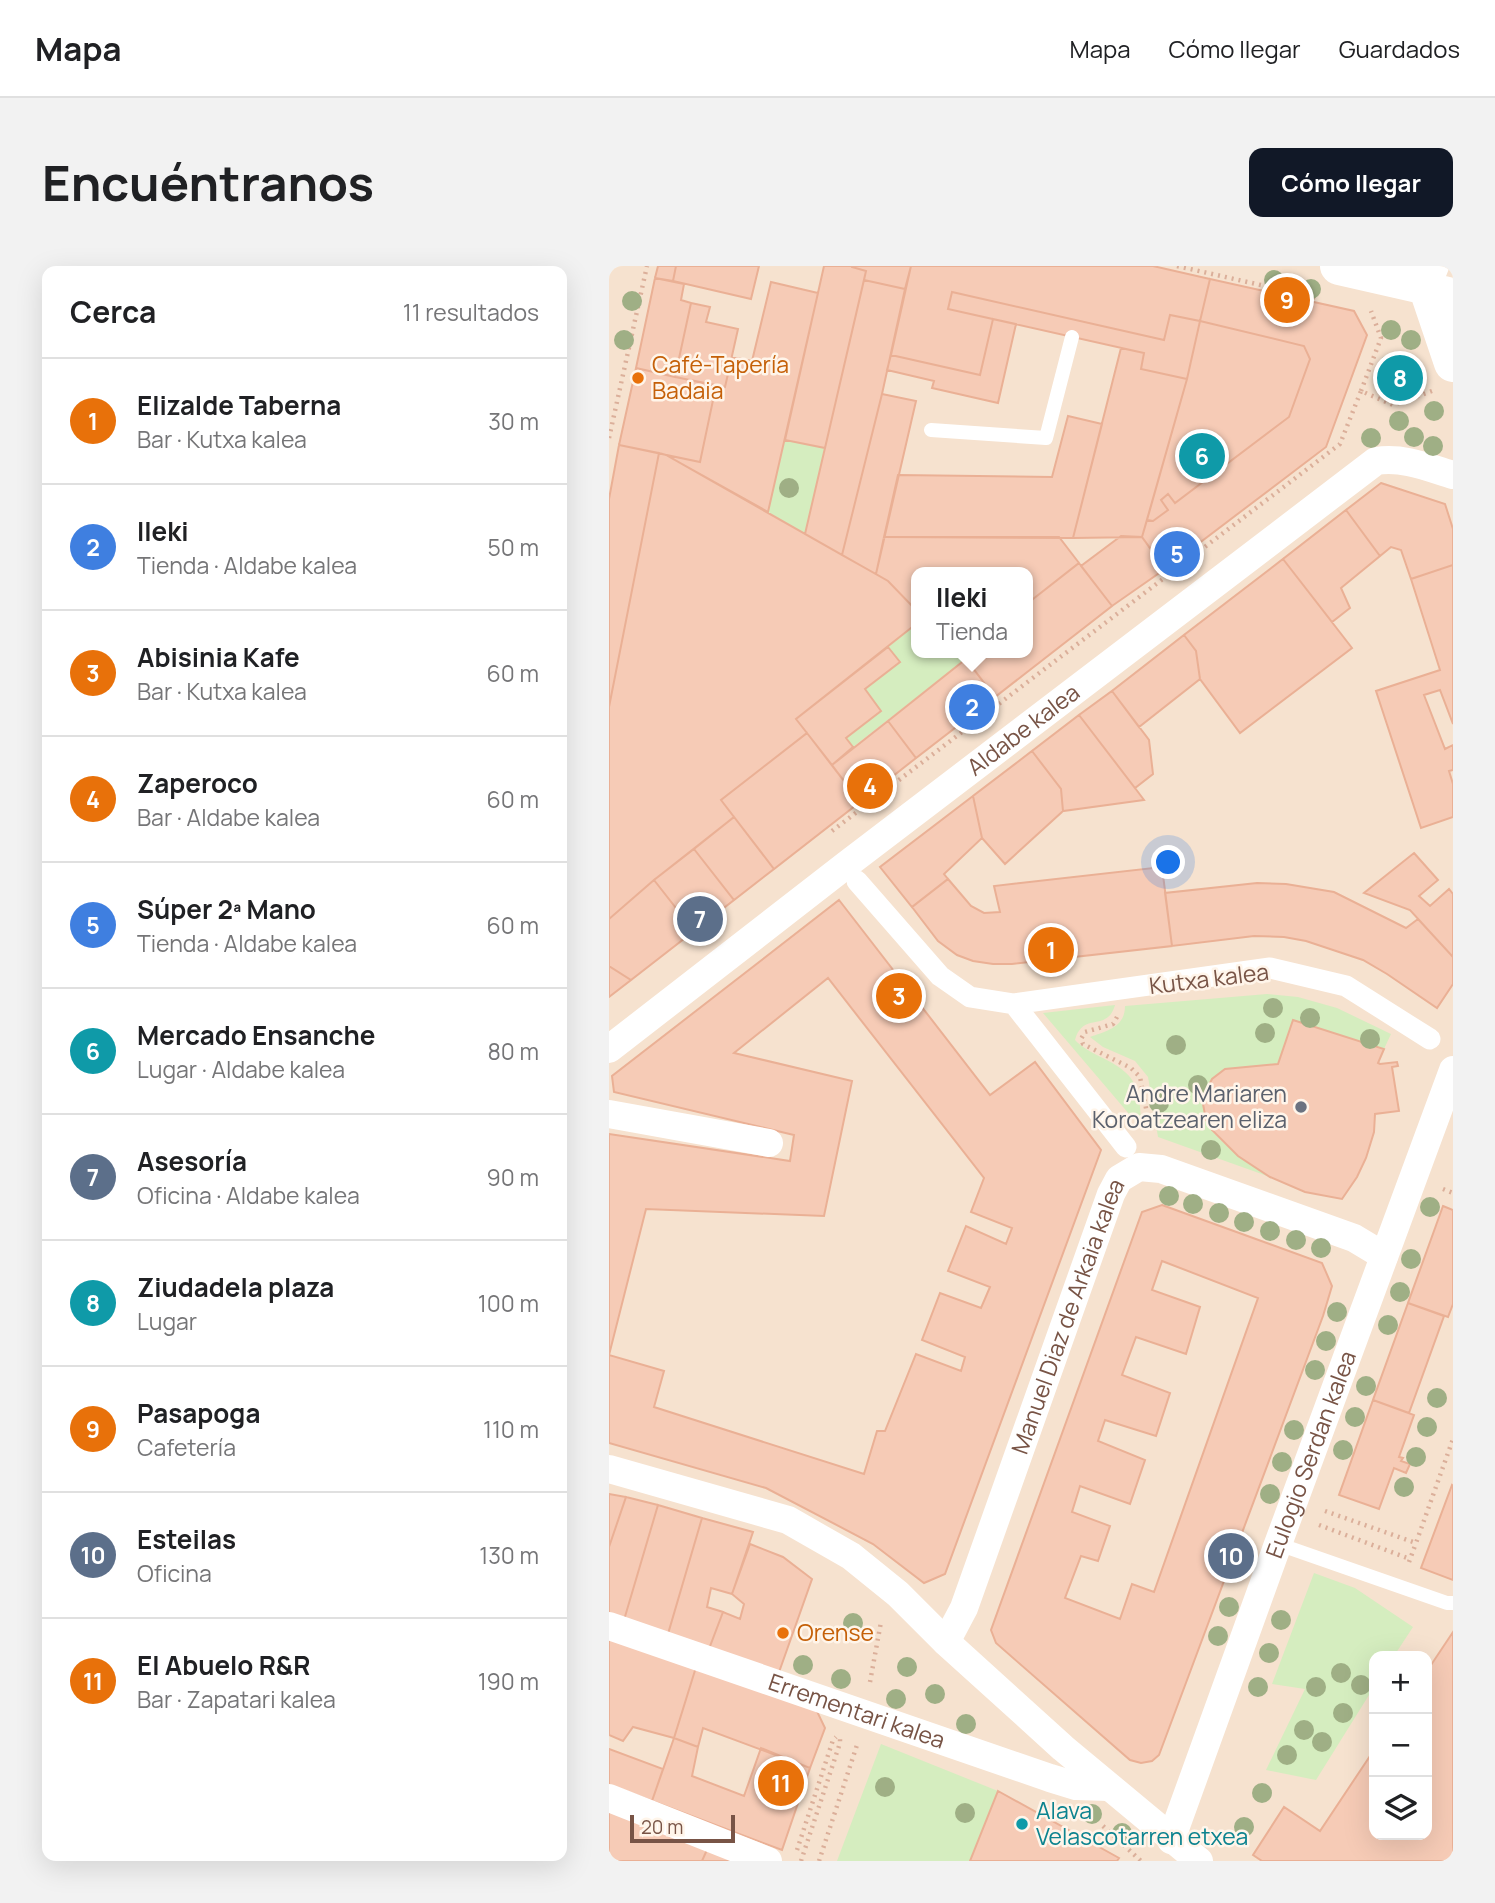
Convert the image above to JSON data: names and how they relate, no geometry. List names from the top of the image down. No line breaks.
{"streets":{"street":["Aldabe kalea","Kutxa kalea","Manuel Diaz de Arkaia kalea","Eulogio Serdan kalea","Errementari kalea"]},"crossings":[["Manuel Diaz de Arkaia kalea","Eulogio Serdan kalea"]],"places":["Café-Tapería Badaia","Andre Mariaren Koroatzearen eliza","Orense","Alava Velascotarren etxea"],"scale_bar":"20 m","page":{"header":"Mapa","nav":["Mapa","Cómo llegar","Guardados"],"buttons":"Cómo llegar","title":"Encuéntranos","heading":["Cerca","11 resultados"],"pins":["9","8","6","5","2","4","7","1","3","10","11"],"list":[{"mark":"1","name":"Elizalde Taberna","note":"Bar · Kutxa kalea","value":"30 m"},{"mark":"2","name":"Ileki","note":"Tienda · Aldabe kalea","value":"50 m"},{"mark":"3","name":"Abisinia Kafe","note":"Bar · Kutxa kalea","value":"60 m"},{"mark":"4","name":"Zaperoco","note":"Bar · Aldabe kalea","value":"60 m"},{"mark":"5","name":"Súper 2ª Mano","note":"Tienda · Aldabe kalea","value":"60 m"},{"mark":"6","name":"Mercado Ensanche","note":"Lugar · Aldabe kalea","value":"80 m"},{"mark":"7","name":"Asesoría","note":"Oficina · Aldabe kalea","value":"90 m"},{"mark":"8","name":"Ziudadela plaza","note":"Lugar","value":"100 m"},{"mark":"9","name":"Pasapoga","note":"Cafetería","value":"110 m"},{"mark":"10","name":"Esteilas","note":"Oficina","value":"130 m"},{"mark":"11","name":"El Abuelo R&R","note":"Bar · Zapatari kalea","value":"190 m"}],"popup":["Ileki","Tienda"],"map_buttons":["+","−"],"scale":"20 m"}}
